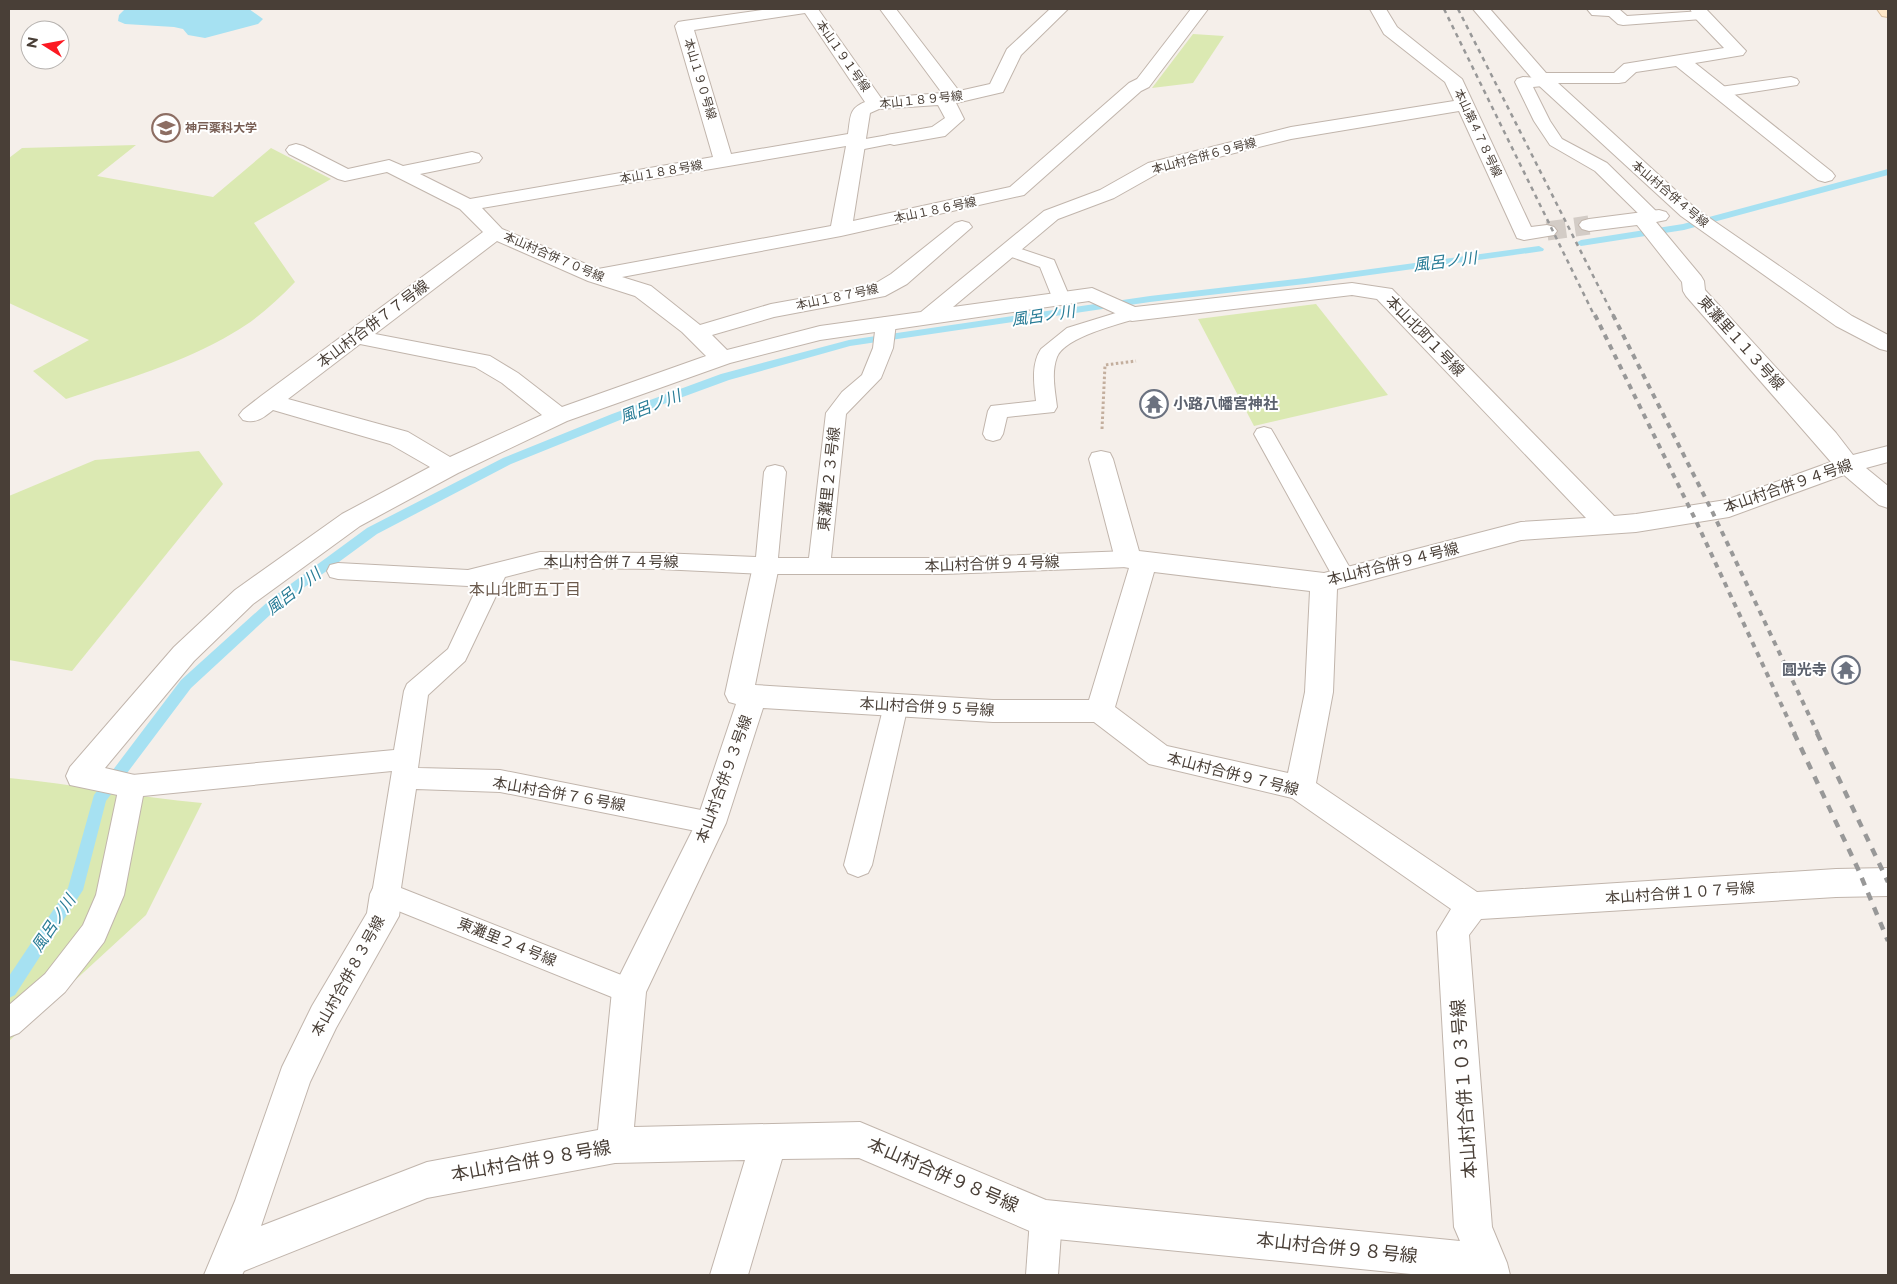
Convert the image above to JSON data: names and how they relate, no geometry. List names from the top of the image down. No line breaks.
{"streets":{"street":["本山１９１号線","本山１９０号線","本山１８９号線","本山第４７８号線","本山村合併６９号線","本山１８８号線","本山村合併４号線","本山１８６号線","本山村合併７０号線","本山１８７号線","本山村合併７７号線","本山北町１号線","東灘里１１３号線","本山村合併９４号線","本山村合併９５号線","本山村合併９７号線","本山村合併９３号線","本山村合併１０７号線","本山村合併８３号線","本山村合併１０３号線","本山村合併９８号線"],"lane":["東灘里２３号線","本山村合併７４号線","本山村合併７６号線","東灘里２４号線"]},"crossings":[["本山１９１号線","本山１８９号線"],["本山１９０号線","本山１８８号線"],["本山１８９号線","本山１８８号線"],["本山１８９号線","本山１８６号線"],["本山第４７８号線","本山村合併６９号線"],["本山１８８号線","本山村合併７０号線"],["本山１８６号線","本山村合併７０号線"],["本山村合併７０号線","本山１８７号線"],["本山村合併７０号線","本山村合併７７号線"],["本山北町１号線","本山村合併９４号線"],["東灘里１１３号線","本山村合併９４号線"],["東灘里２３号線","本山村合併９４号線"],["本山村合併９４号線","本山村合併７４号線"],["本山村合併９４号線","本山村合併９３号線"],["本山村合併７４号線","本山村合併９３号線"],["本山村合併７４号線","本山村合併８３号線"],["本山村合併９５号線","本山村合併９７号線"],["本山村合併９５号線","本山村合併９３号線"],["本山村合併９７号線","本山村合併１０７号線"],["本山村合併９７号線","本山村合併１０３号線"],["本山村合併９３号線","本山村合併７６号線"],["本山村合併９３号線","東灘里２４号線"],["本山村合併９３号線","本山村合併９８号線"],["本山村合併７６号線","本山村合併８３号線"],["本山村合併１０７号線","本山村合併１０３号線"],["東灘里２４号線","本山村合併８３号線"],["本山村合併８３号線","本山村合併９８号線"],["本山村合併１０３号線","本山村合併９８号線"]],"districts":["本山北町五丁目"],"water":["風呂ノ川"],"places":{"school or university":["神戸薬科大学"],"temple":["小路八幡宮神社","圓光寺"]},"north":"left"}
